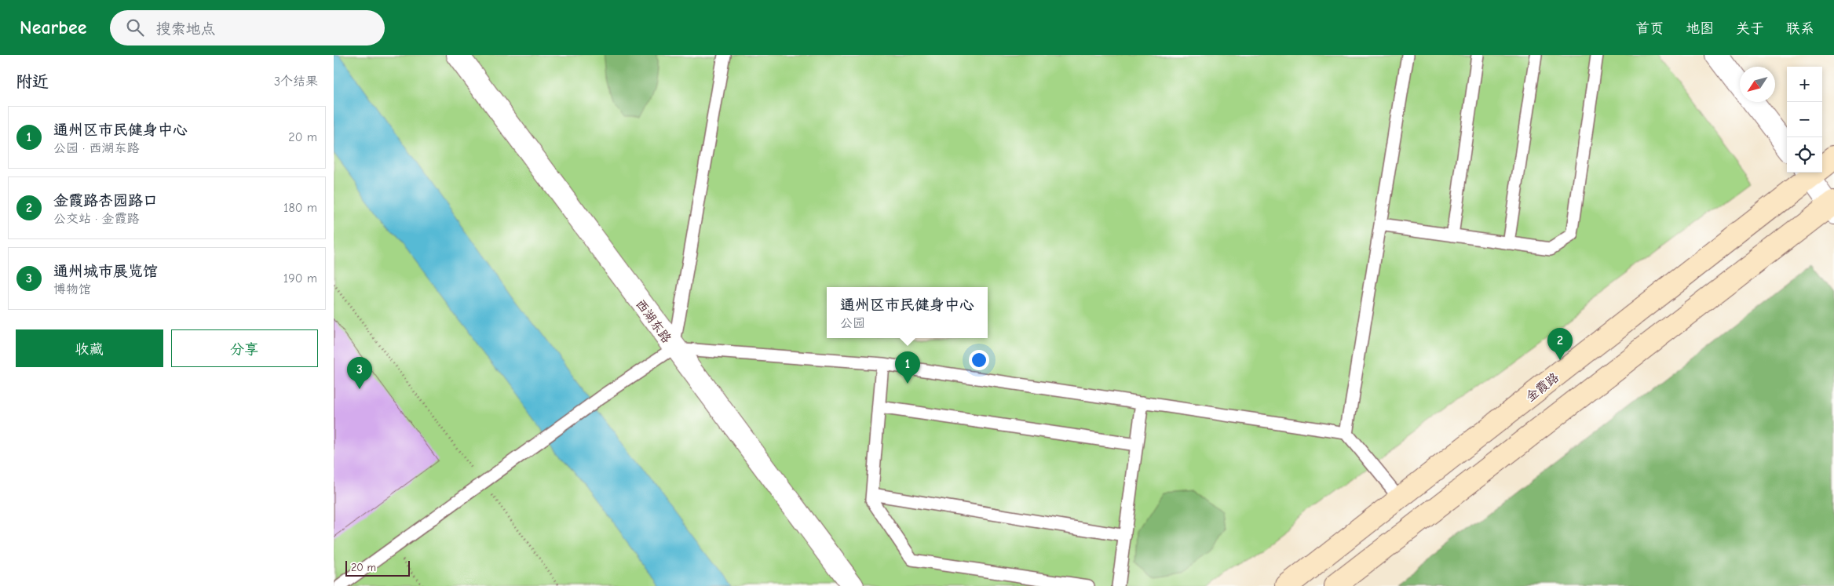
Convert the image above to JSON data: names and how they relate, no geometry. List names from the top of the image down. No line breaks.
{"streets":{"main road":["金霞路"],"street":["西湖东路"]},"scale_bar":"20 m","north":"bottom left","page":{"header":"Nearbee","search":"搜索地点","nav":["首页","地图","关于","联系"],"heading":["附近","3个结果"],"map_buttons":["+","−"],"list":[{"mark":"1","name":"通州区市民健身中心","note":"公园 · 西湖东路","value":"20 m"},{"mark":"2","name":"金霞路杏园路口","note":"公交站 · 金霞路","value":"180 m"},{"mark":"3","name":"通州城市展览馆","note":"博物馆","value":"190 m"}],"popup":["通州区市民健身中心","公园"],"buttons":["收藏","分享"],"pins":["2","1","3"],"scale":"20 m"}}
